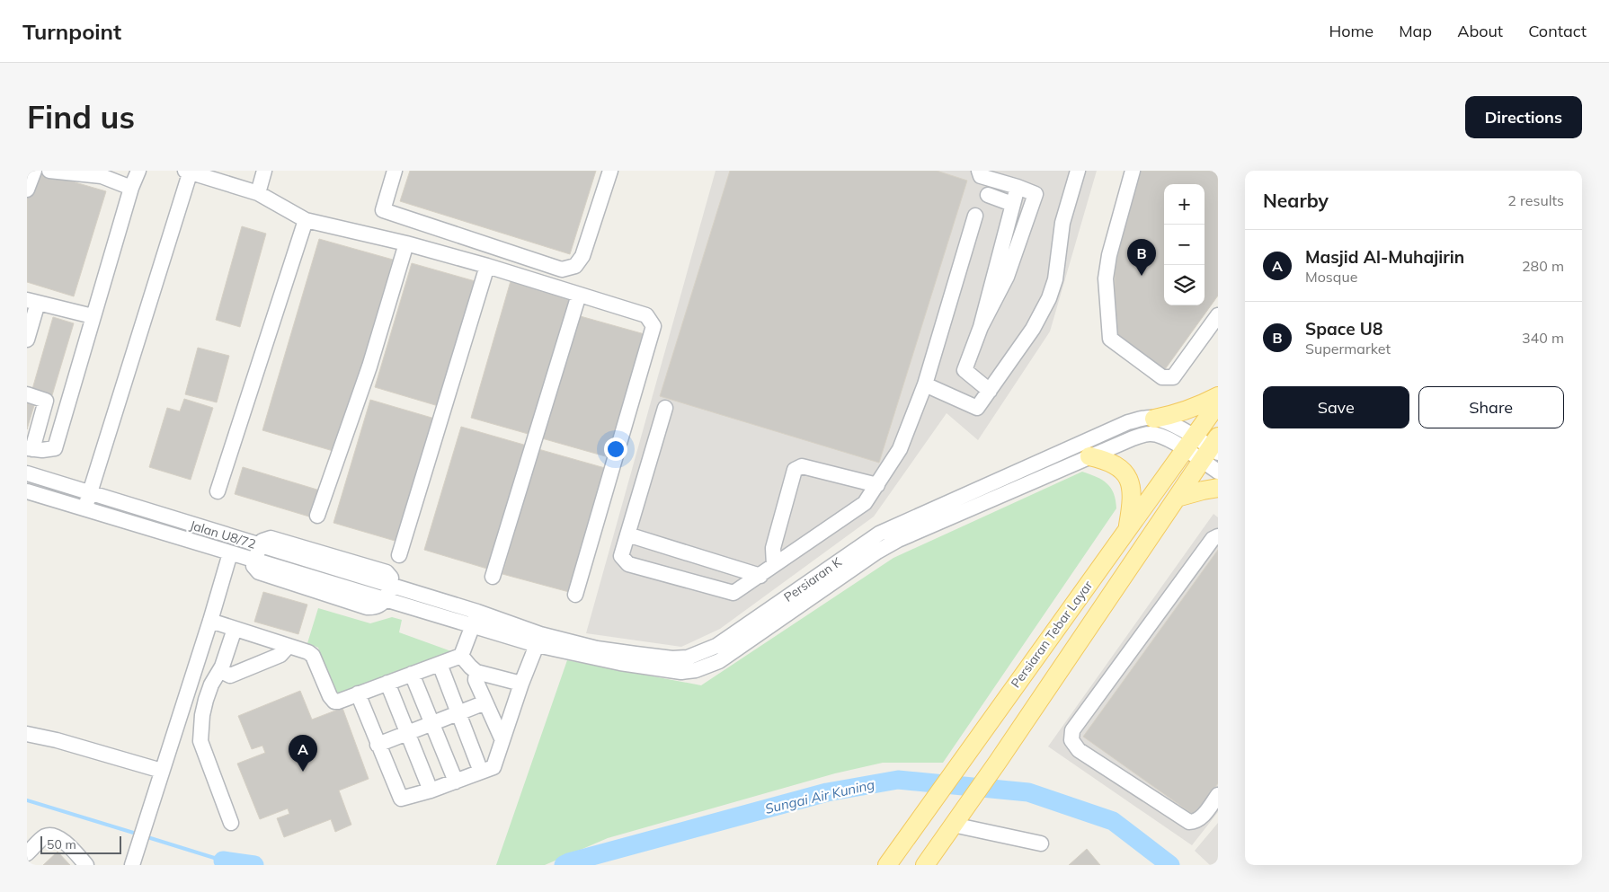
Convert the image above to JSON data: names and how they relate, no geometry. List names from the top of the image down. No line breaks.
{"streets":{"main road":["Persiaran Tebar Layar"],"street":["Jalan U8/72","Persiaran K"]},"crossings":[["Jalan U8/72","Persiaran K"],["Persiaran K","Persiaran Tebar Layar"]],"water":["Sungai Air Kuning"],"scale_bar":"50 m","page":{"header":"Turnpoint","nav":["Home","Map","About","Contact"],"buttons":["Directions",["Save","Share"]],"title":"Find us","heading":["Nearby","2 results"],"map_buttons":["+","−"],"list":[{"mark":"A","name":"Masjid Al-Muhajirin","note":"Mosque","value":"280 m"},{"mark":"B","name":"Space U8","note":"Supermarket","value":"340 m"}],"pins":["B","A"],"scale":"50 m"}}
